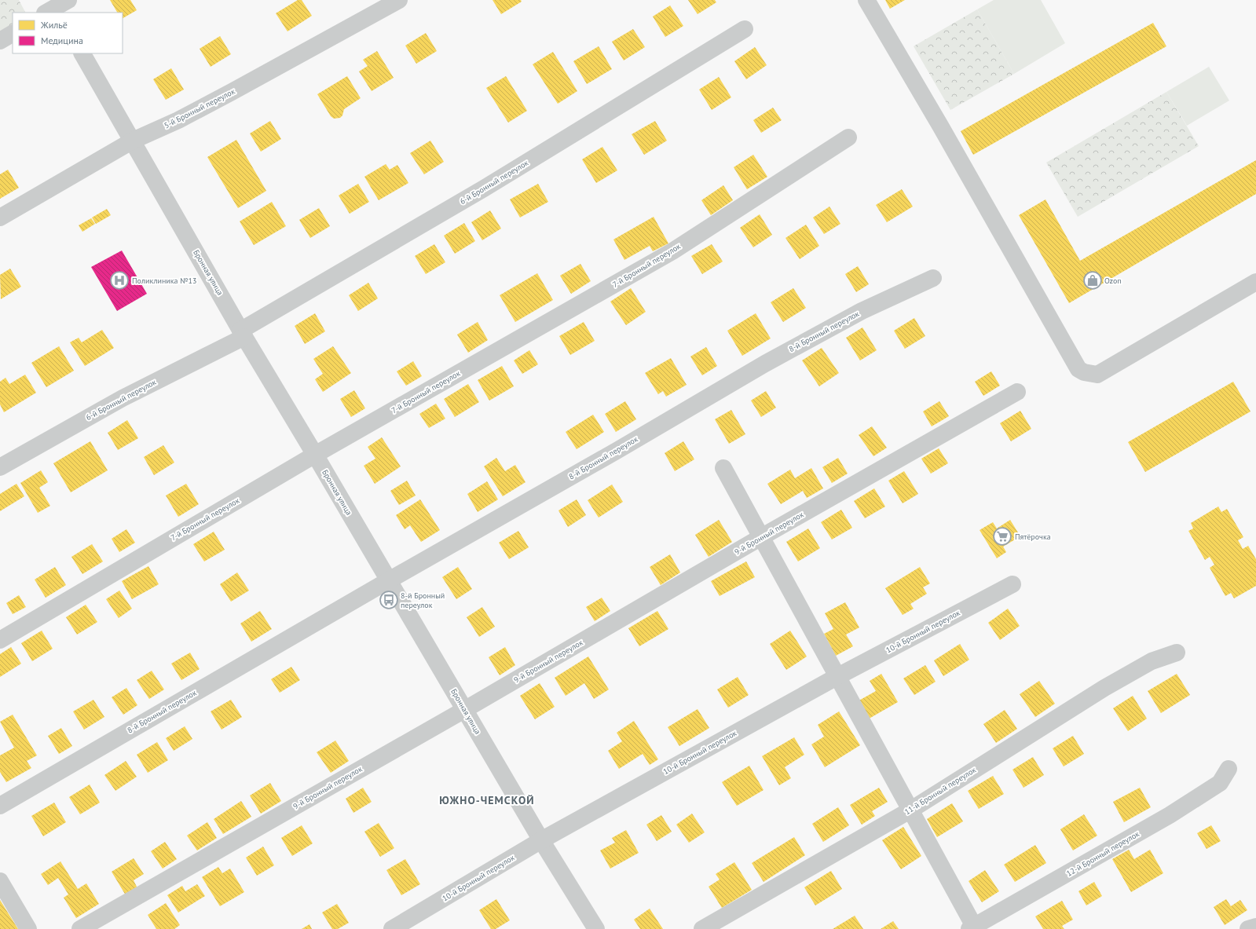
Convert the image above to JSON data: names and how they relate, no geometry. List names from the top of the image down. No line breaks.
{"streets":{"street":["5-й Бронный переулок","6-й Бронный переулок","7-й Бронный переулок","Бронная улица","8-й Бронный переулок","9-й Бронный переулок","10-й Бронный переулок","11-й Бронный переулок","12-й Бронный переулок"]},"crossings":[["5-й Бронный переулок","Бронная улица"],["6-й Бронный переулок","Бронная улица"],["7-й Бронный переулок","Бронная улица"],["Бронная улица","8-й Бронный переулок"],["Бронная улица","9-й Бронный переулок"],["Бронная улица","10-й Бронный переулок"]],"districts":["ЮЖНО-ЧЕМСКОЙ"],"places":{"hospital":["Поликлиника №13"],"shop":["Ozon"],"supermarket":["Пятёрочка"],"bus stop":["8-й Бронный переулок"]},"legend":["Жильё","Медицина"]}
